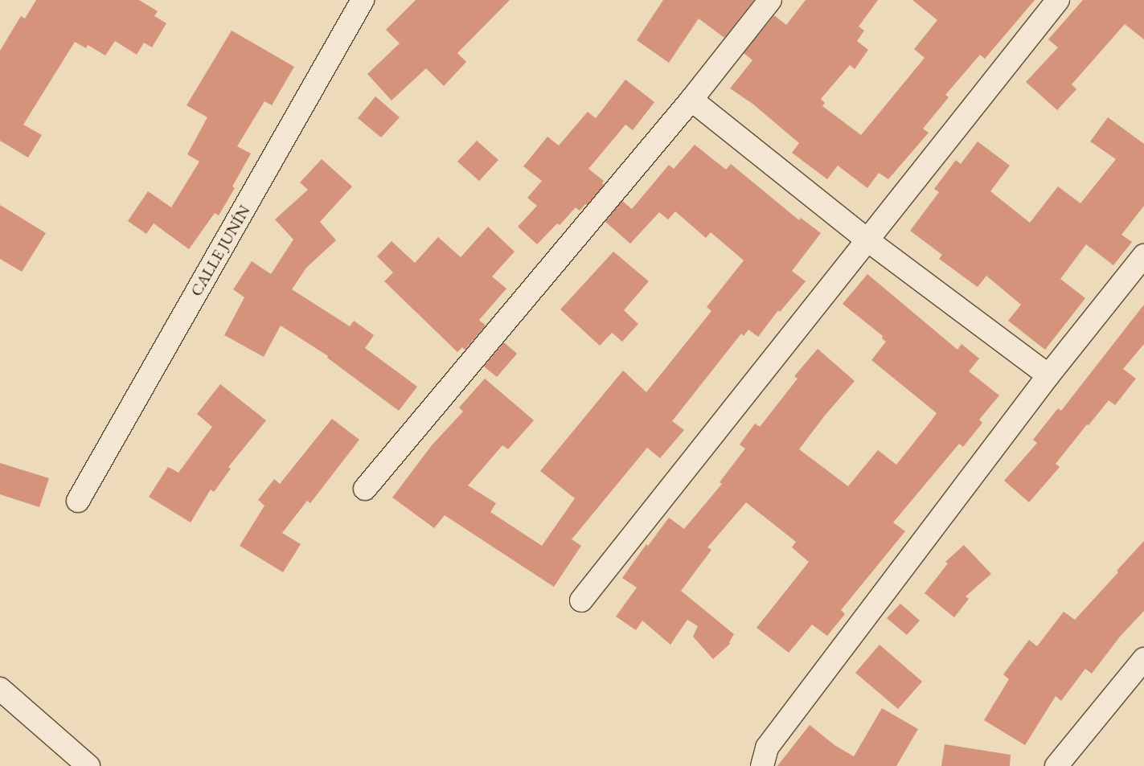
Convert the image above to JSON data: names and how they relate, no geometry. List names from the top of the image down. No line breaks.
{"streets":{"street":["CALLE JUNÍN"]}}
